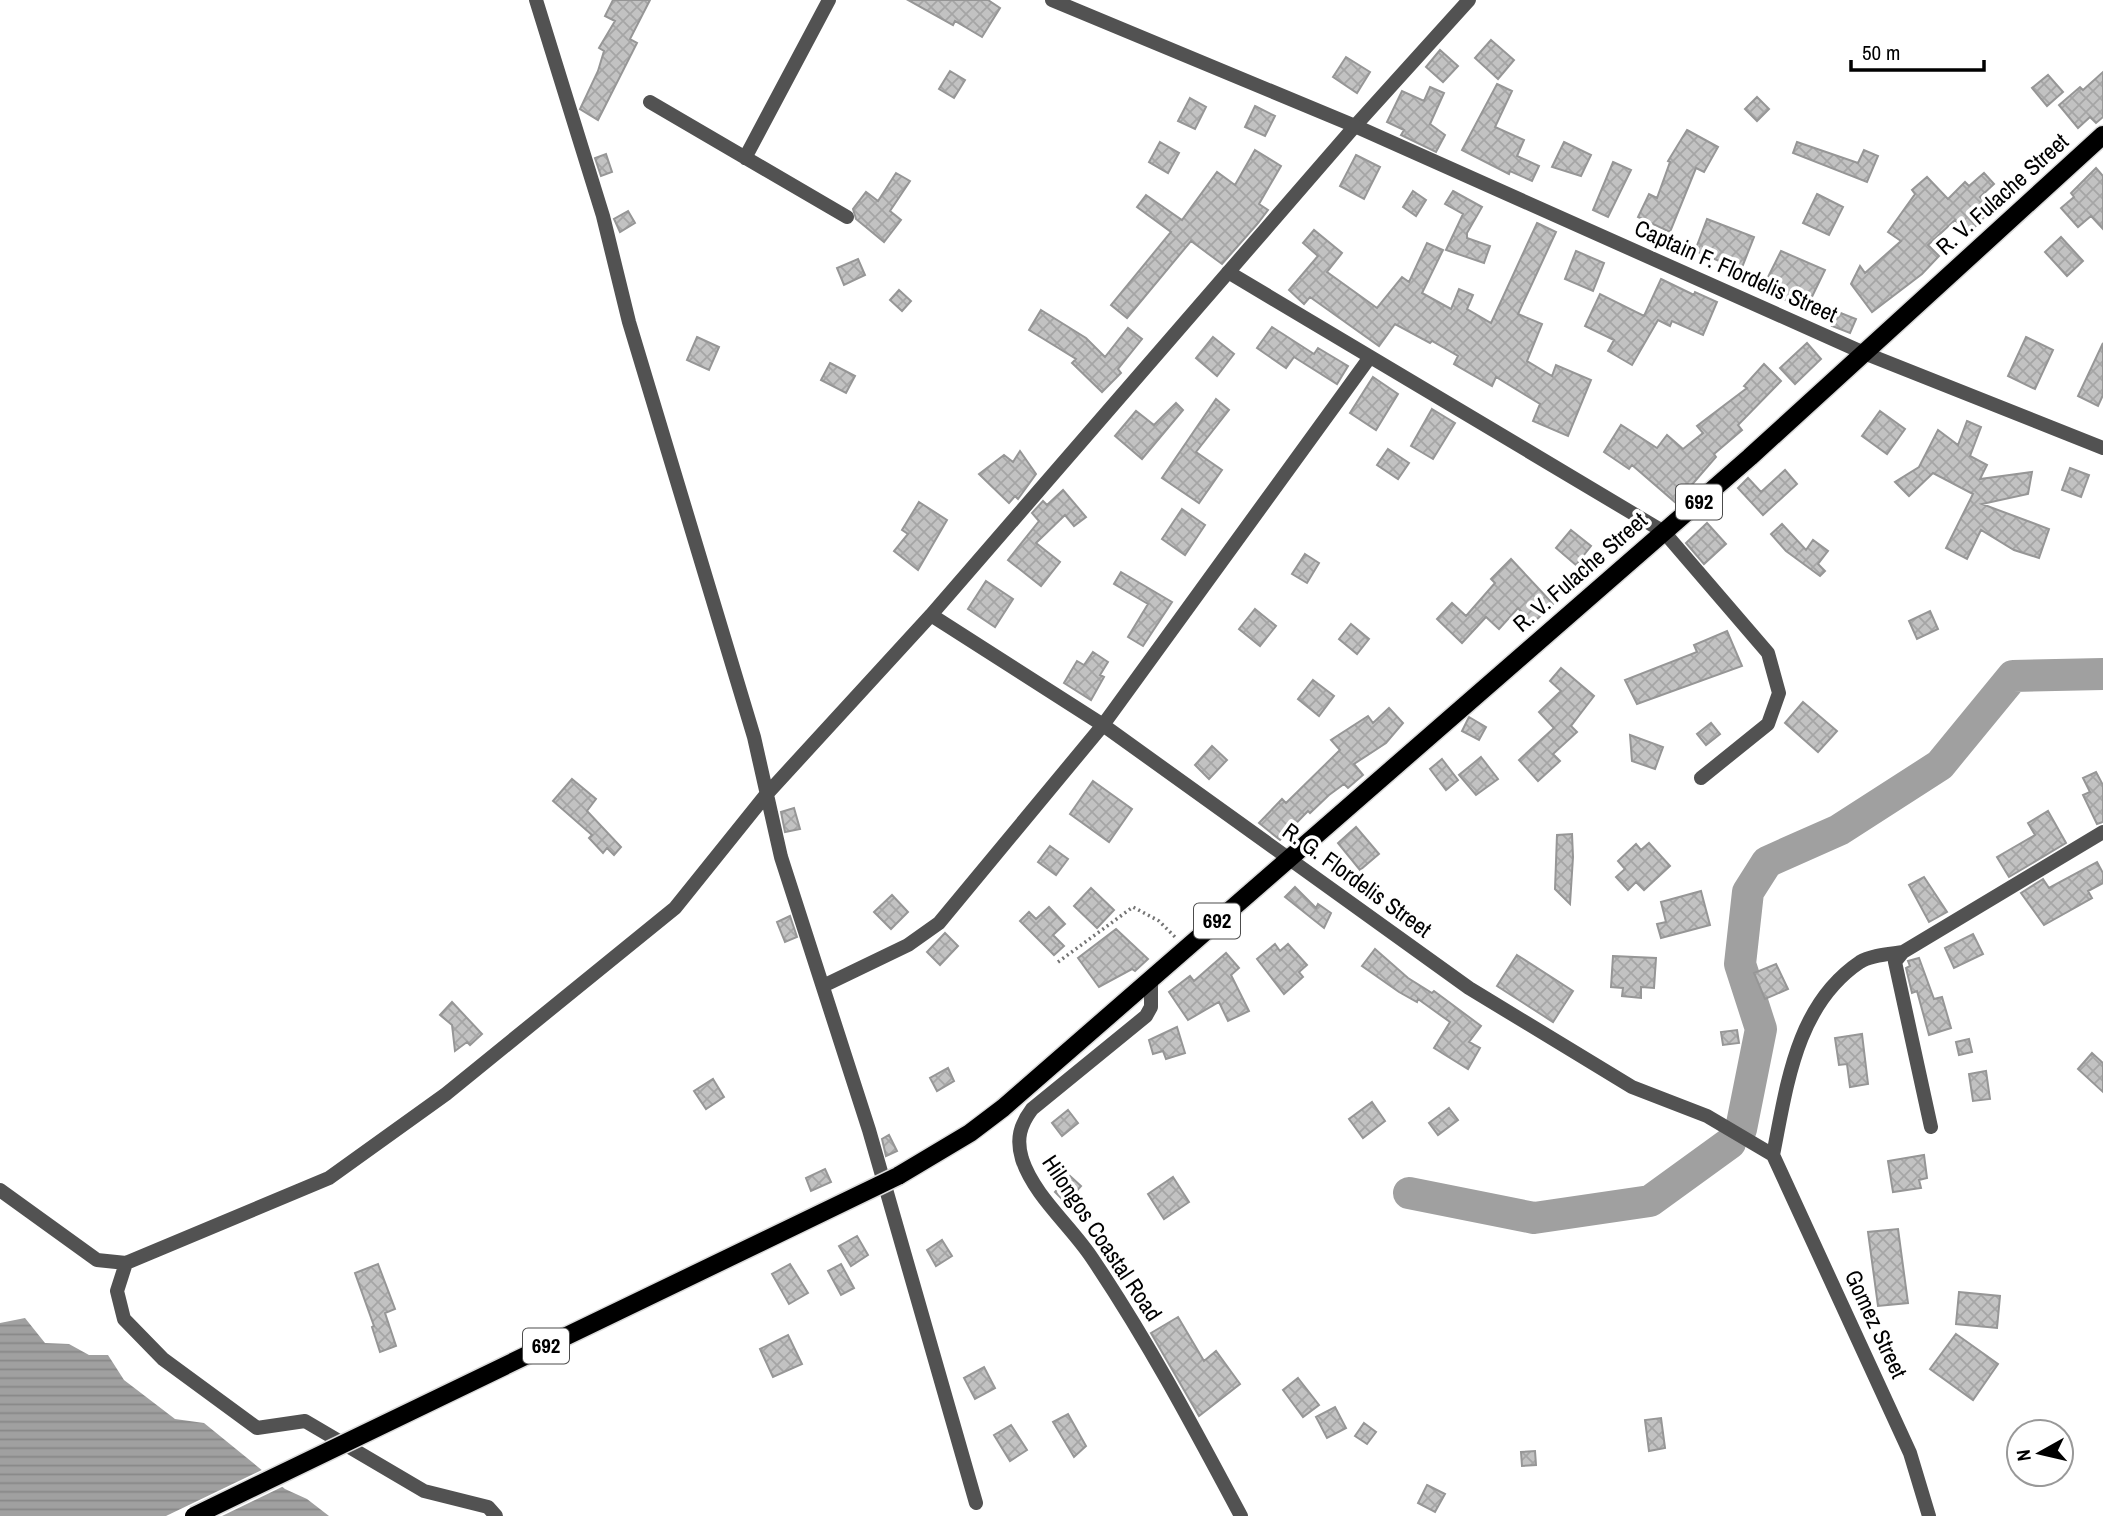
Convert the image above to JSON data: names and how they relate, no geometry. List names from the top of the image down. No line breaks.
{"streets":{"main road":["R. V. Fulache Street","692"],"street":["Captain F. Flordelis Street","R. G. Flordelis Street","Hilongos Coastal Road","Gomez Street"]},"crossings":[["R. V. Fulache Street","Captain F. Flordelis Street"],["R. V. Fulache Street","692"],["R. V. Fulache Street","R. G. Flordelis Street"],["R. V. Fulache Street","Hilongos Coastal Road"],["692","Hilongos Coastal Road"],["R. G. Flordelis Street","Gomez Street"]],"scale_bar":"50 m","north":"left"}
